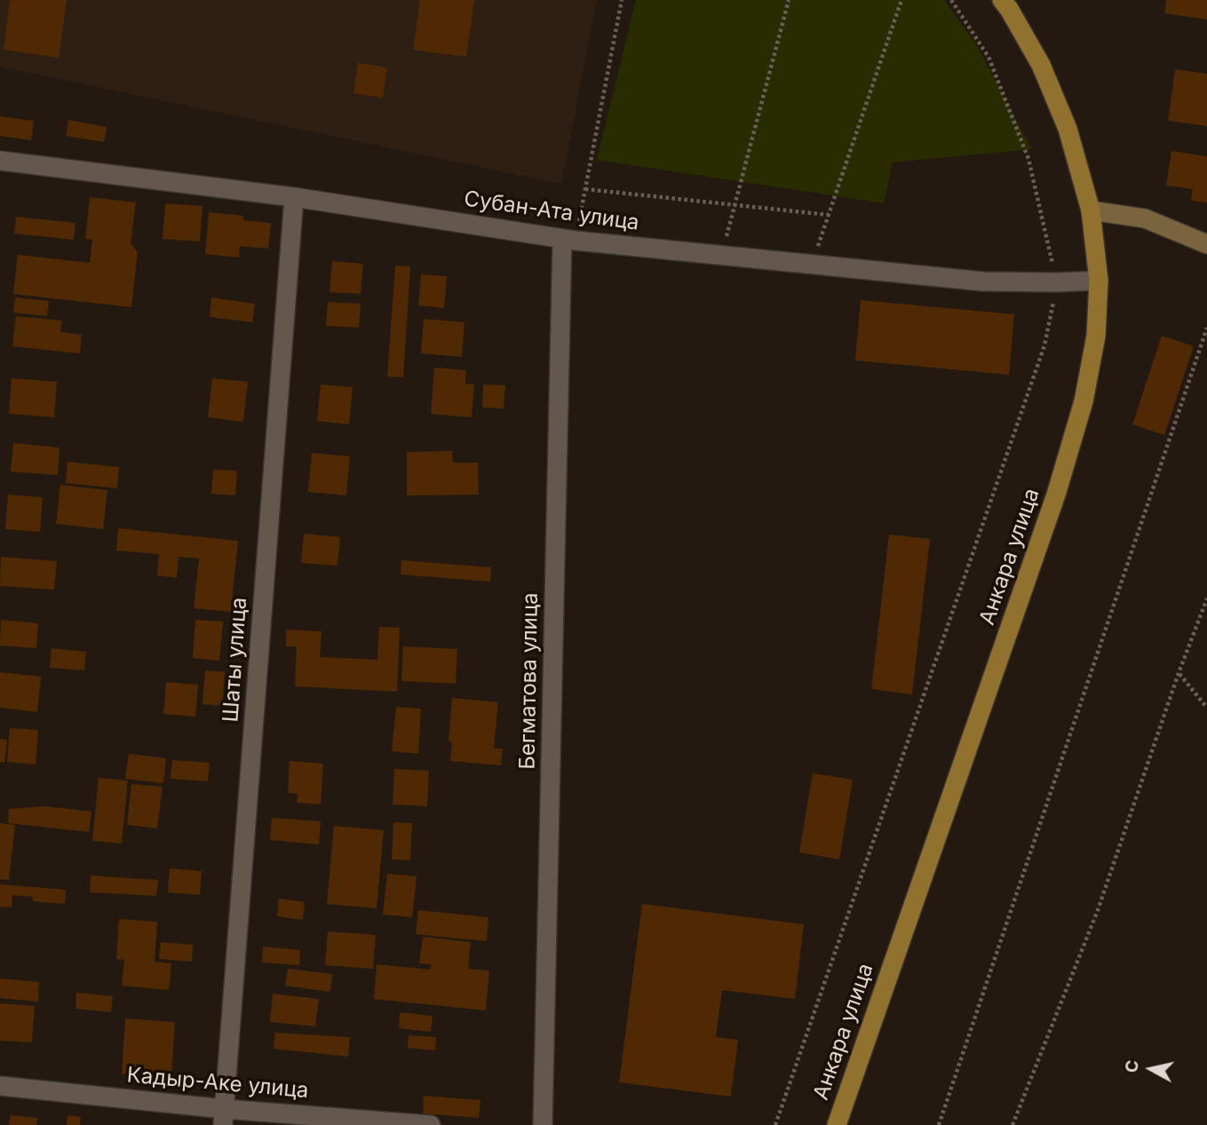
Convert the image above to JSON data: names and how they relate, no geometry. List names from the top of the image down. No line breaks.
{"streets":{"main road":["Анкара улица"],"street":["Субан-Ата улица","Шаты улица","Бегматова улица","Кадыр-Аке улица"]},"crossings":[["Субан-Ата улица","Анкара улица"],["Субан-Ата улица","Шаты улица"],["Субан-Ата улица","Бегматова улица"],["Шаты улица","Кадыр-Аке улица"]],"north":"left"}
